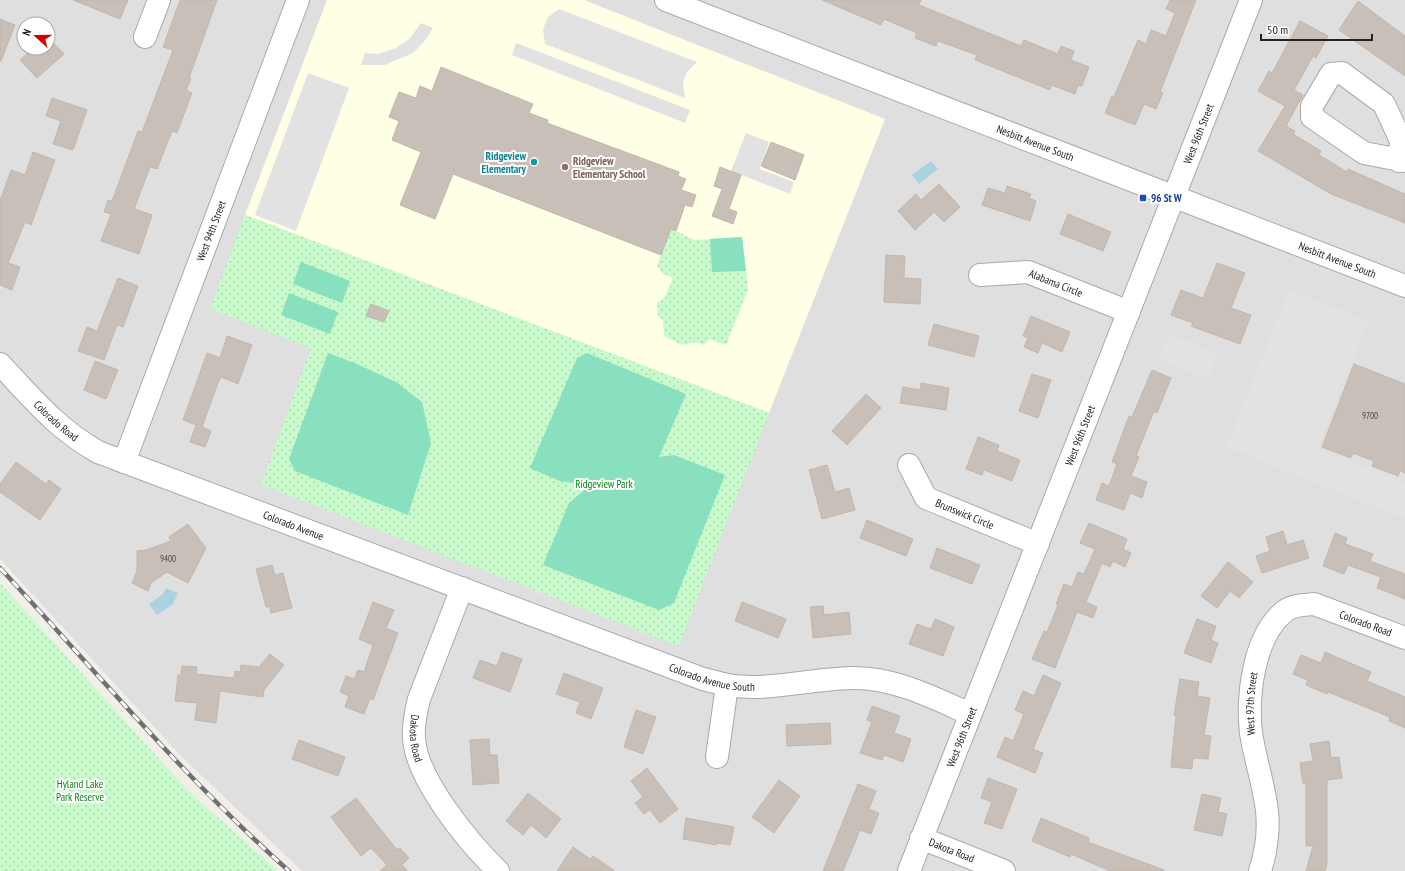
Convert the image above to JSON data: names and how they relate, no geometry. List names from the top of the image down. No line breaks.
{"streets":{"street":["West 96th Street","Nesbitt Avenue South","West 94th Street","Alabama Circle","Colorado Road","Brunswick Circle","Colorado Avenue","Colorado Avenue South","West 97th Street","Dakota Road"]},"crossings":[["West 96th Street","Nesbitt Avenue South"],["West 96th Street","Alabama Circle"],["West 96th Street","Brunswick Circle"],["West 96th Street","Colorado Avenue South"],["West 96th Street","Dakota Road"],["West 94th Street","Colorado Road"],["West 94th Street","Colorado Avenue"],["Colorado Road","Colorado Avenue"],["Colorado Road","West 97th Street"],["Colorado Avenue","Colorado Avenue South"],["Colorado Avenue","Dakota Road"],["Colorado Avenue South","Dakota Road"]],"parks":["Ridgeview Park","Hyland Lake Park Reserve"],"places":{"other":["Ridgeview Elementary","Ridgeview Elementary School"],"transit":["96 St W"]},"house_numbers":["9700","9400"],"scale_bar":"50 m","north":"left"}
